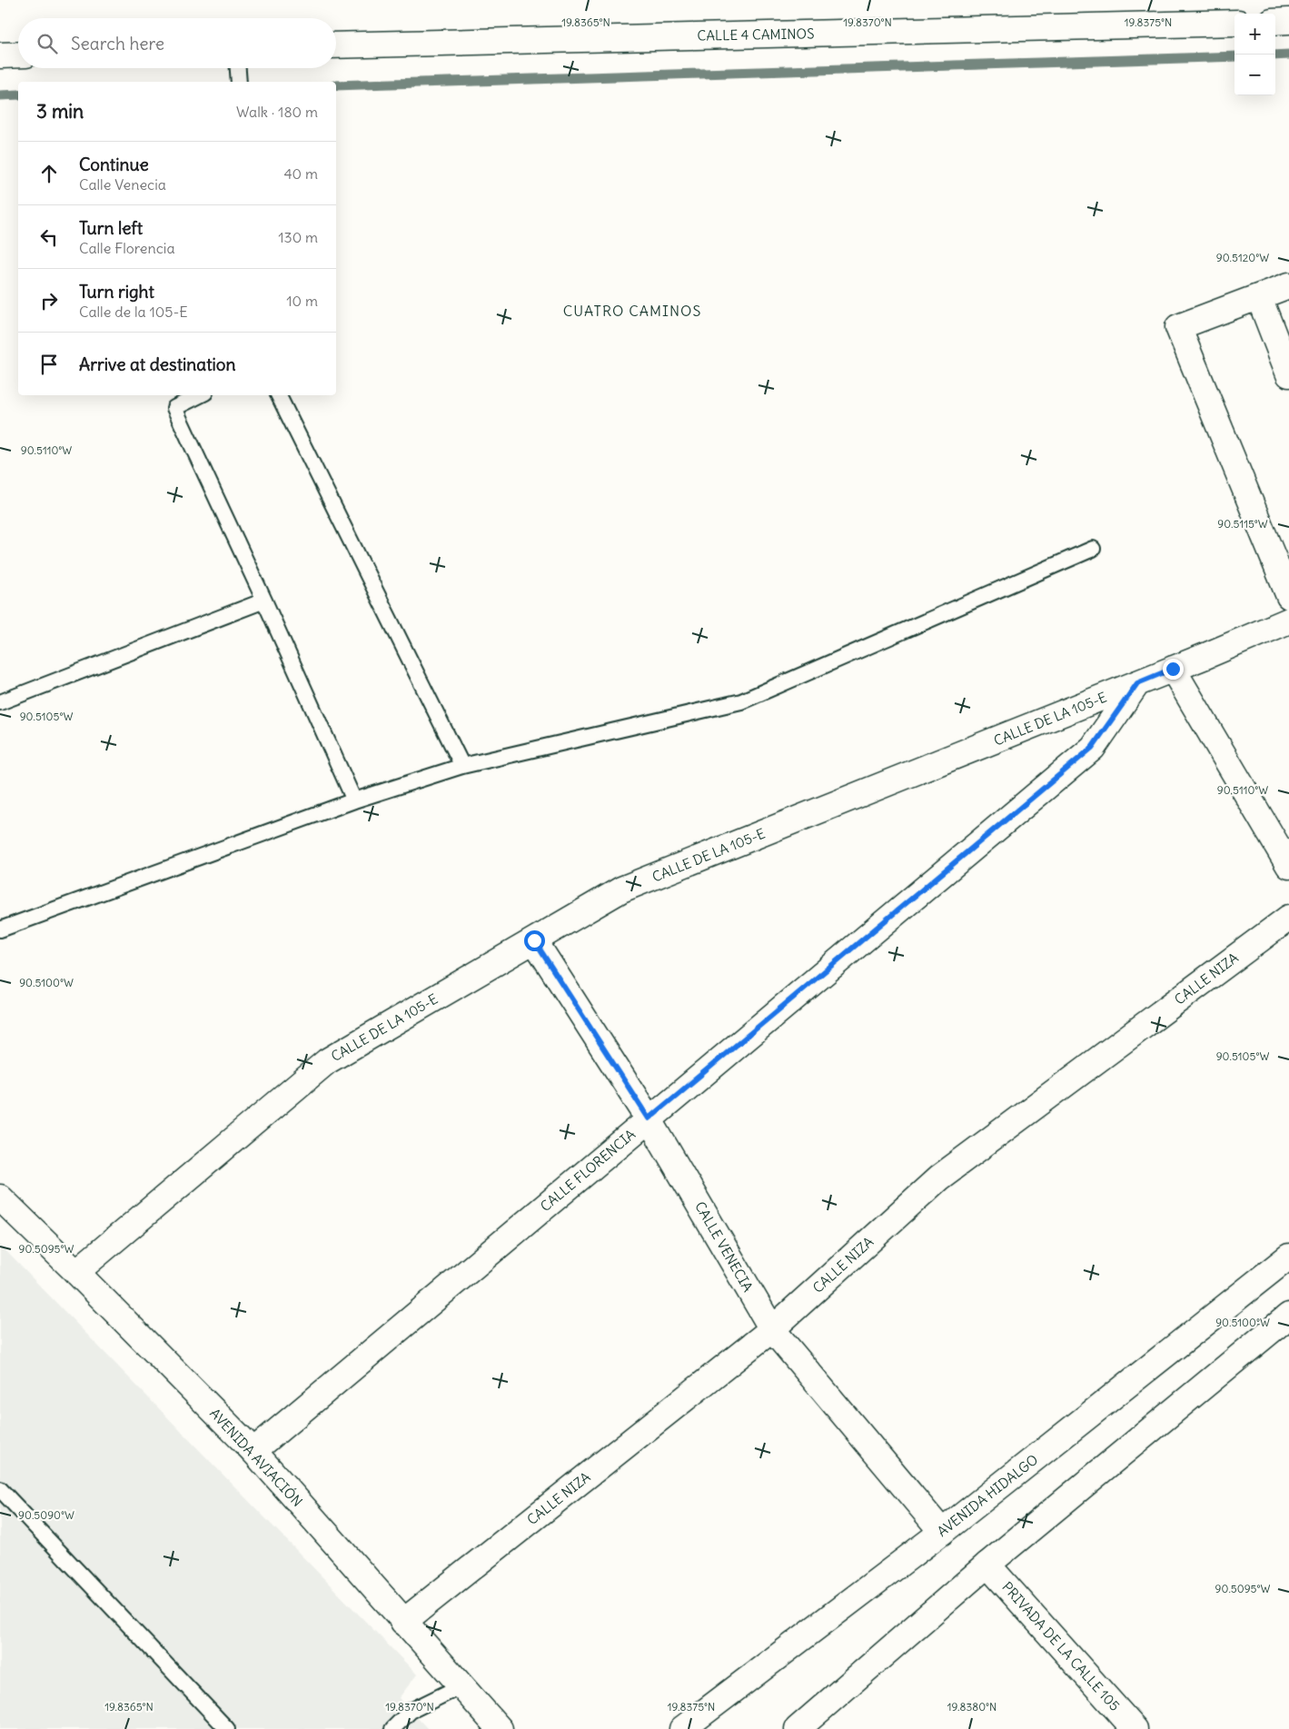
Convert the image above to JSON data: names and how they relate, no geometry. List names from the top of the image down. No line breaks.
{"streets":{"street":["CALLE 4 CAMINOS","CALLE DE LA 105-E","CALLE NIZA","CALLE FLORENCIA","CALLE VENECIA","AVENIDA AVIACIÓN","AVENIDA HIDALGO","PRIVADA DE LA CALLE 105"]},"crossings":[["CALLE DE LA 105-E","CALLE FLORENCIA"],["CALLE DE LA 105-E","CALLE VENECIA"],["CALLE DE LA 105-E","AVENIDA AVIACIÓN"],["CALLE NIZA","CALLE VENECIA"],["CALLE NIZA","AVENIDA AVIACIÓN"],["CALLE FLORENCIA","CALLE VENECIA"],["CALLE FLORENCIA","AVENIDA AVIACIÓN"],["CALLE VENECIA","AVENIDA HIDALGO"]],"districts":["CUATRO CAMINOS"],"page":{"map_buttons":["+","−"],"search":"Search here","heading":["3 min","Walk · 180 m"],"list":[["Continue","Calle Venecia","40 m"],["Turn left","Calle Florencia","130 m"],["Turn right","Calle de la 105-E","10 m"],"Arrive at destination"]},"coordinates":["19.8365°N","19.8370°N","19.8375°N","90.5120°W","90.5110°W","90.5115°W","90.5105°W","90.5100°W","90.5095°W","90.5090°W","19.8380°N"]}
